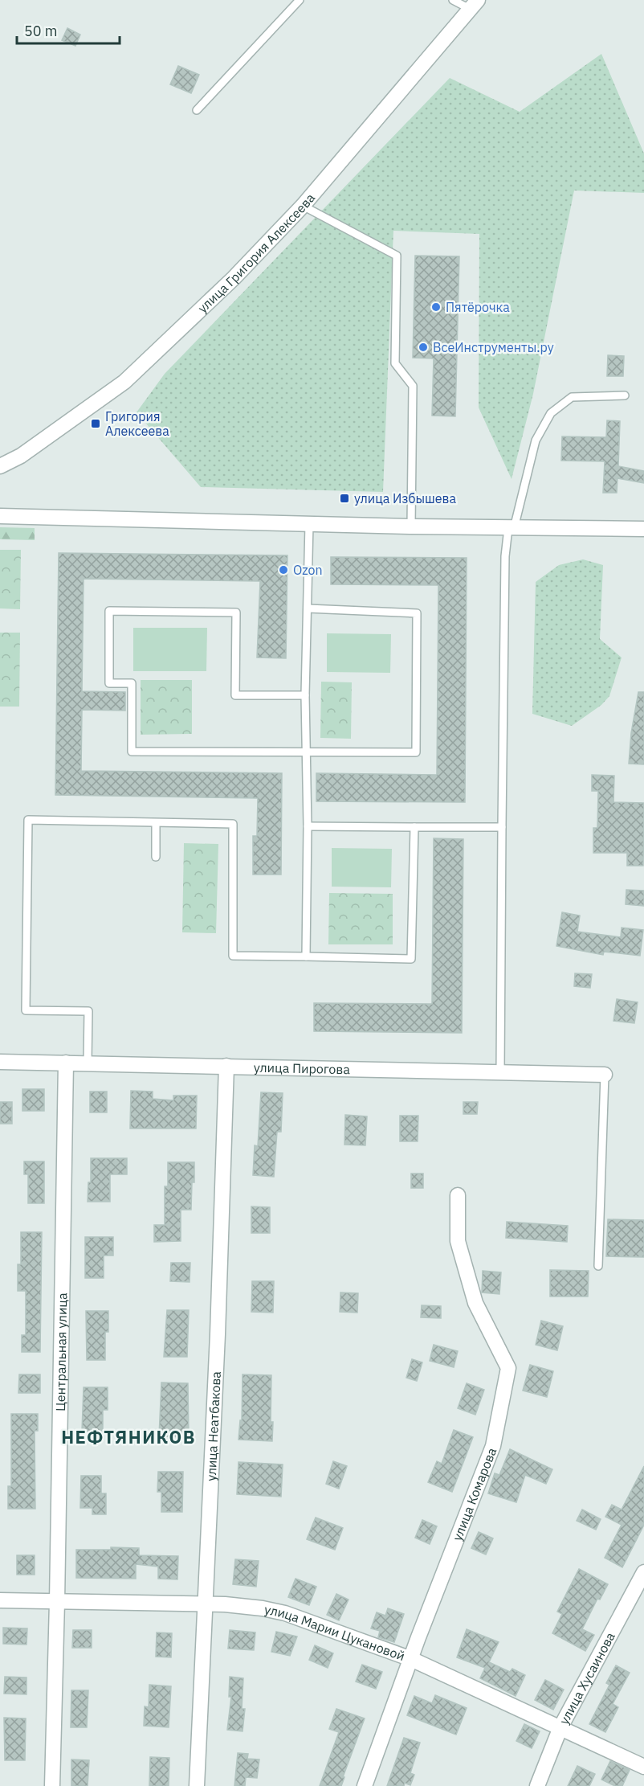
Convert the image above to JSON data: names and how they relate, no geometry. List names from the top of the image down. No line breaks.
{"streets":{"street":["улица Григория Алексеева","улица Пирогова","Центральная улица","улица Неатбакова","улица Комарова","улица Марии Цукановой","улица Хусаинова"]},"crossings":[["улица Пирогова","Центральная улица"],["улица Пирогова","улица Неатбакова"],["Центральная улица","улица Марии Цукановой"],["улица Неатбакова","улица Марии Цукановой"],["улица Комарова","улица Марии Цукановой"],["улица Марии Цукановой","улица Хусаинова"]],"districts":["НЕФТЯНИКОВ"],"places":{"other":["Пятёрочка","ВсеИнструменты.ру","Ozon"],"transit":["Григория Алексеева","улица Избышева"]},"scale_bar":"50 m"}
